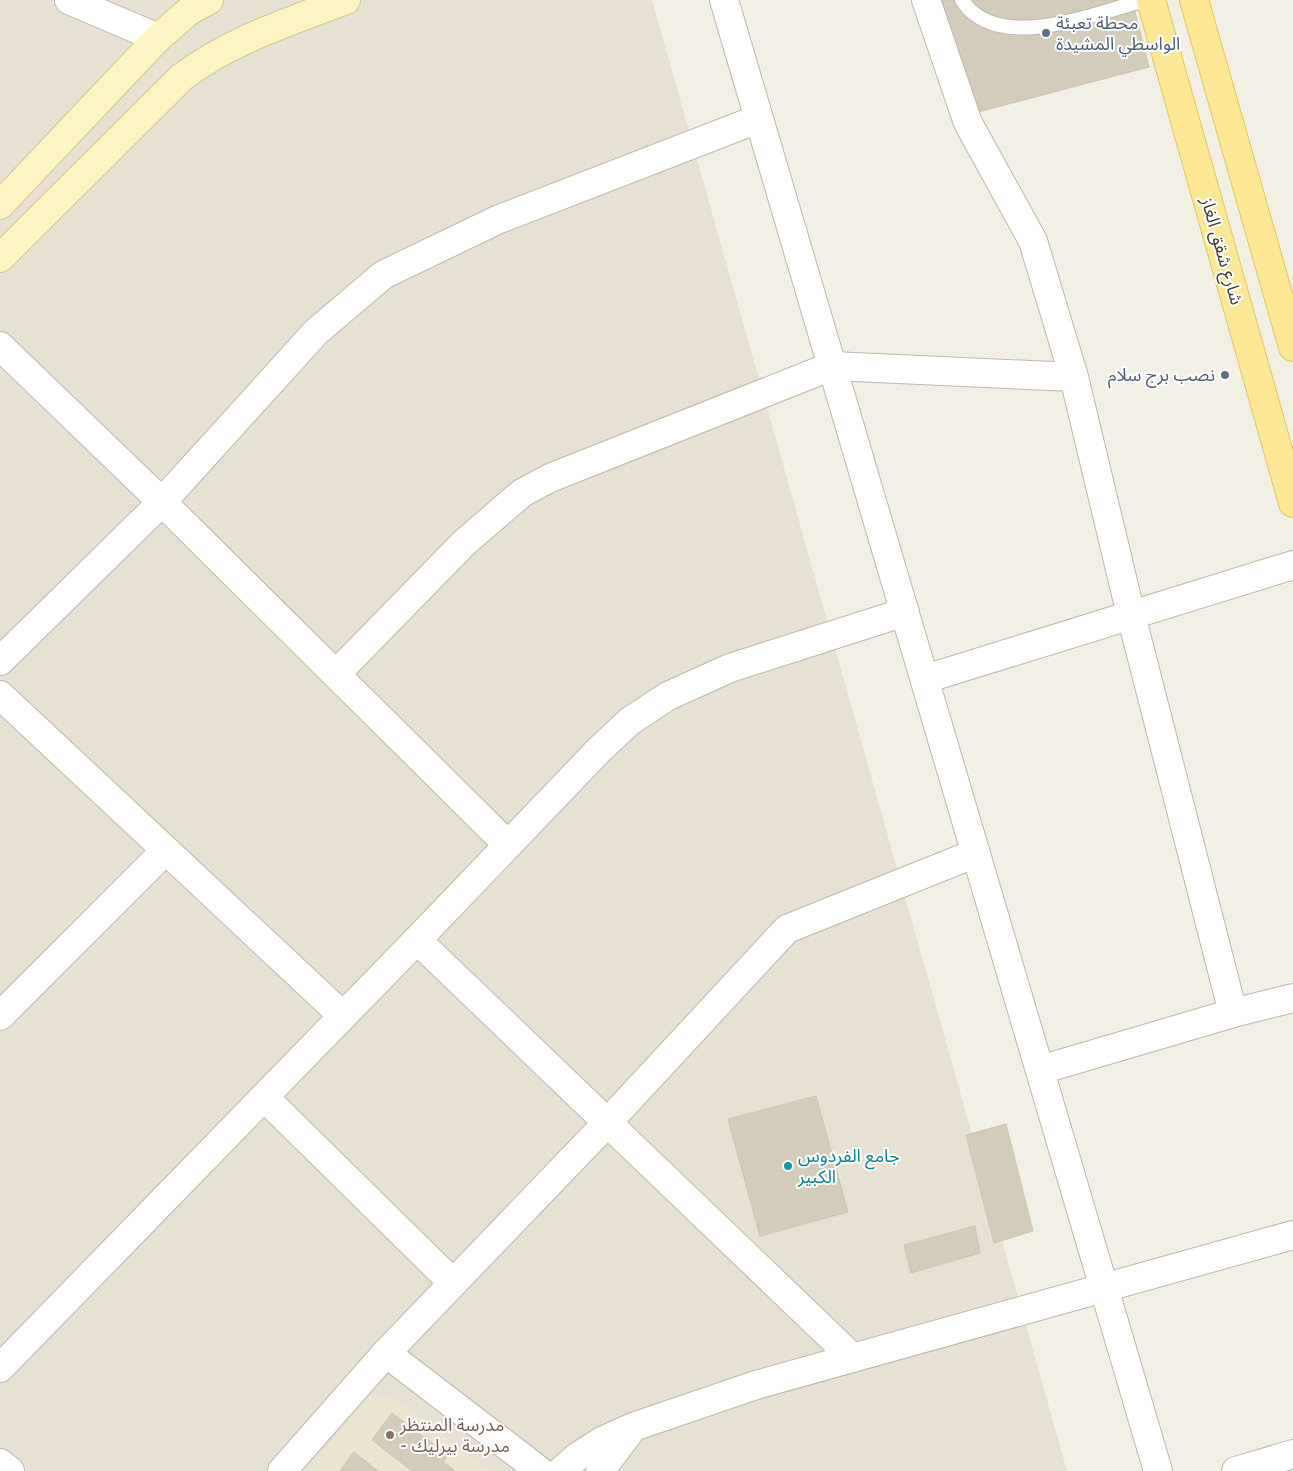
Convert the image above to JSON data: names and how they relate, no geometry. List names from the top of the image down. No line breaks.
{"streets":{"main road":["شارع شقق الغاز"]},"places":["محطة تعبئة الواسطي المشيدة","نصب برج سلام","جامع الفردوس الكبير","مدرسة المنتظر - مدرسة بيرليك"]}
